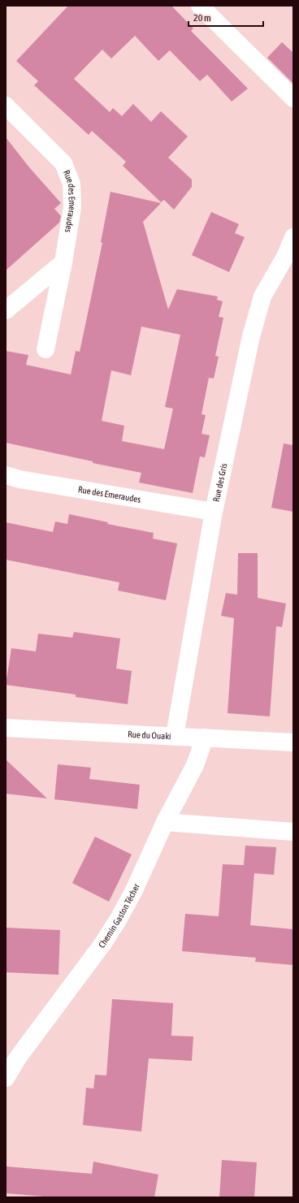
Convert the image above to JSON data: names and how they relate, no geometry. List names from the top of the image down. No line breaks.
{"streets":{"street":["Rue des Emeraudes","Rue des Gris","Rue du Ouaki","Chemin Gaston Técher"]},"crossings":[["Rue des Emeraudes","Rue des Gris"],["Rue des Gris","Rue du Ouaki"],["Rue du Ouaki","Chemin Gaston Técher"]],"scale_bar":"20 m"}
